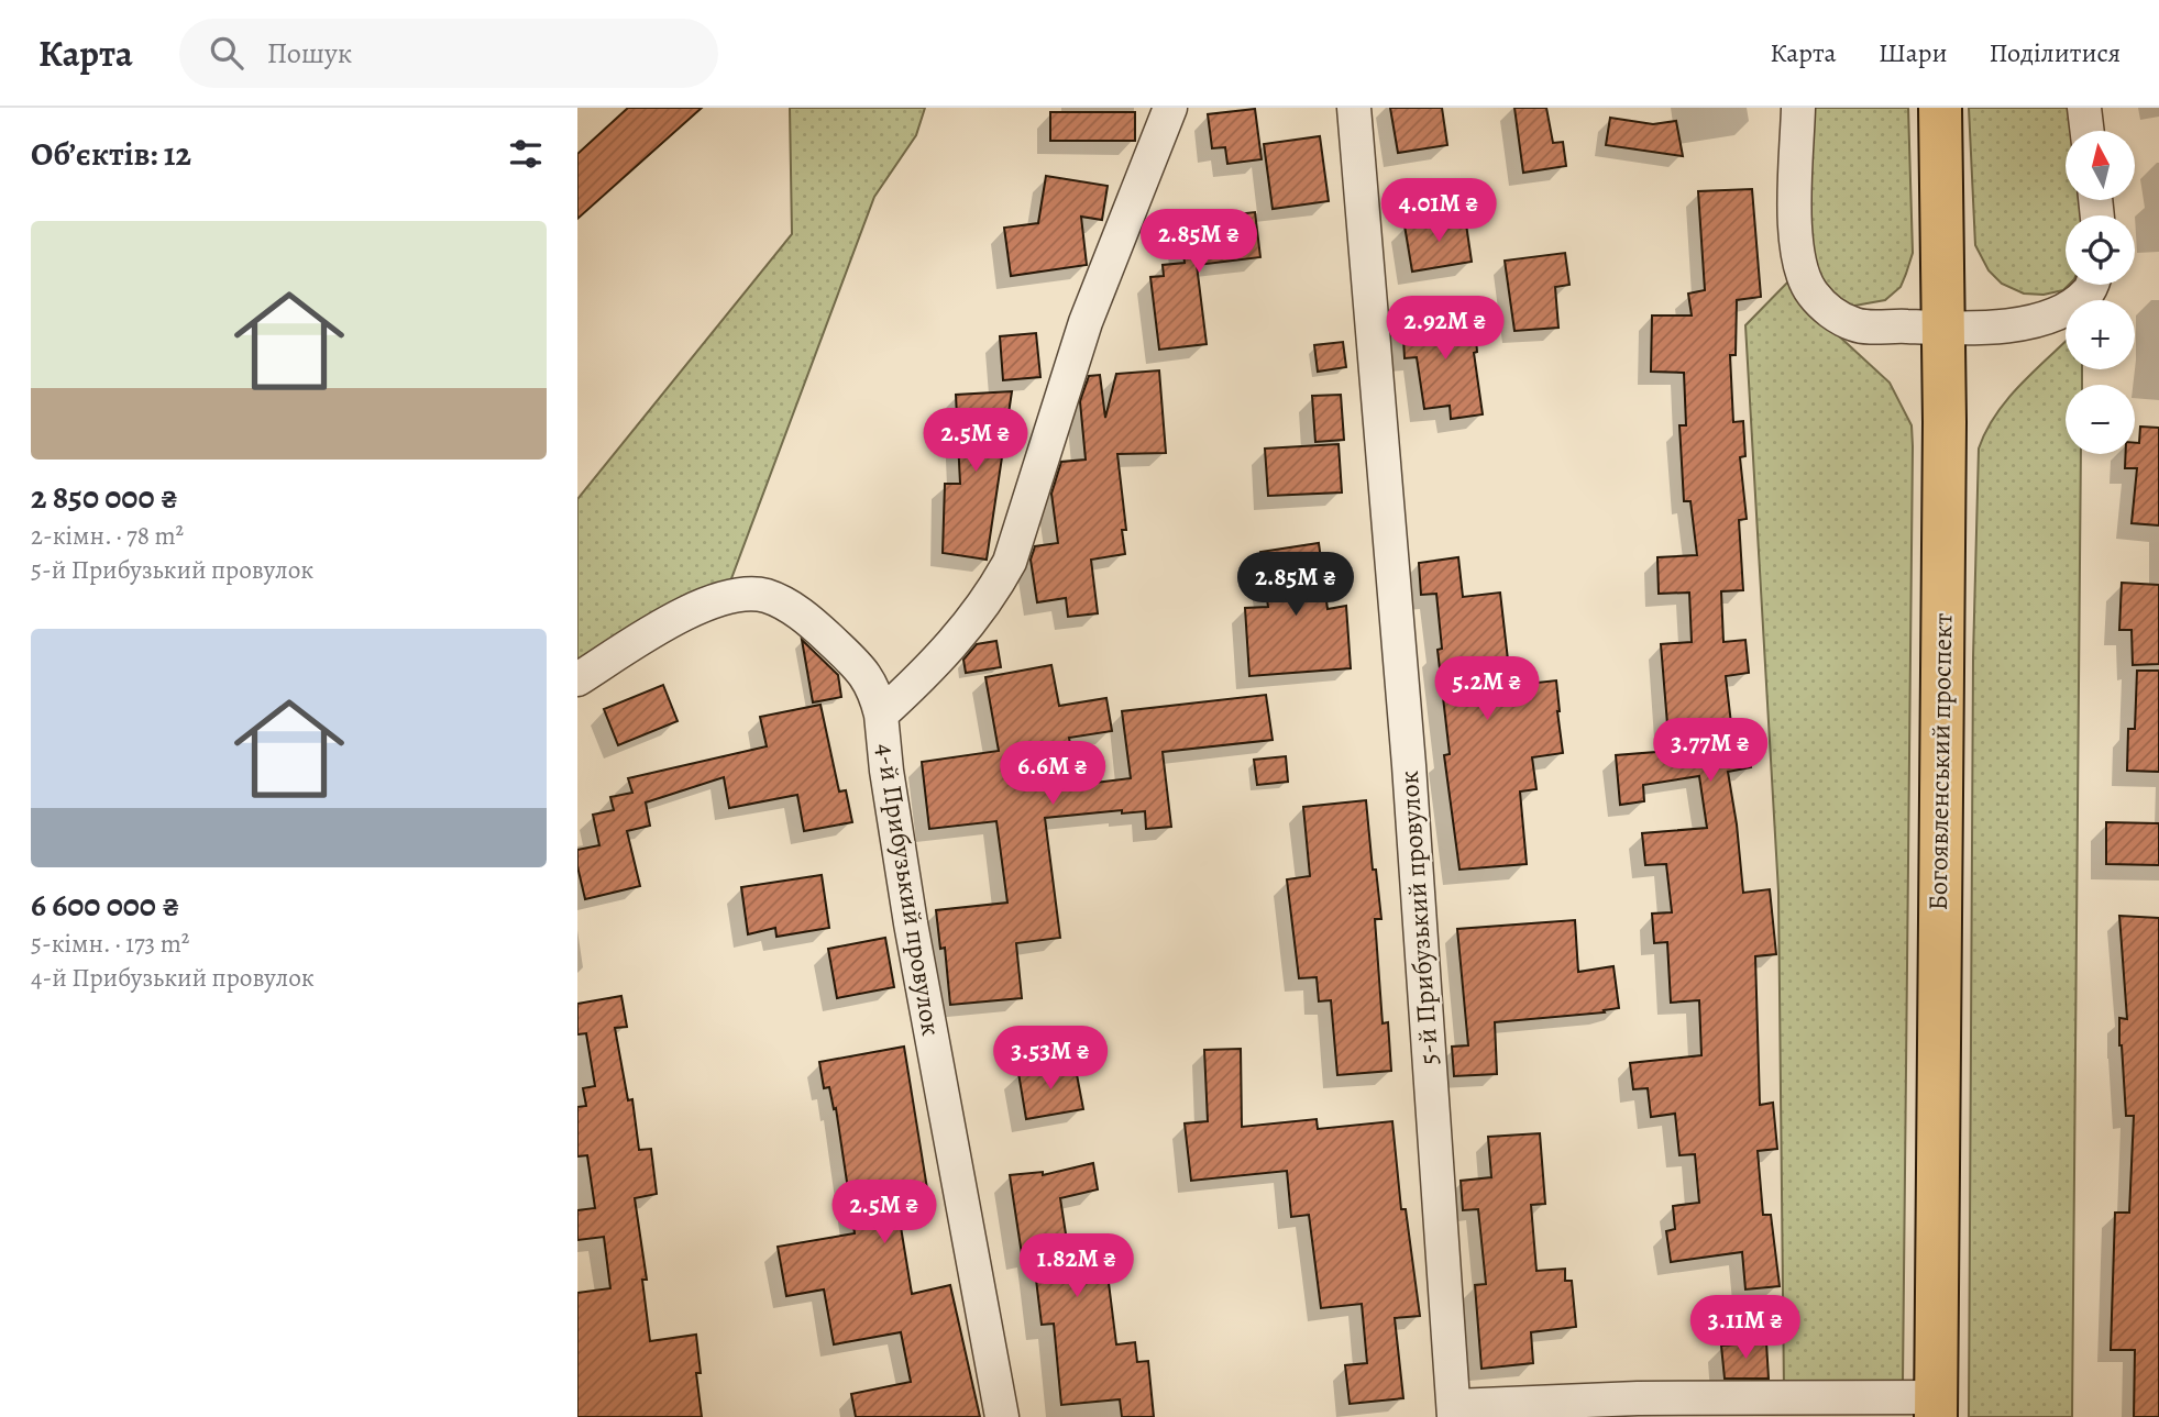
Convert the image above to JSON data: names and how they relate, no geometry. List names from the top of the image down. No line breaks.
{"streets":{"main road":["Богоявленський проспект"],"street":["4-й Прибузький провулок","5-й Прибузький провулок"]},"crossings":[["Богоявленський проспект","5-й Прибузький провулок"]],"north":"top","page":{"header":"Карта","search":"Пошук","nav":["Карта","Шари","Поділитися"],"heading":"Об’єктів: 12","map_buttons":["+","−"],"price":["4.01M ₴","2.85M ₴","2.92M ₴","2.5M ₴","2.85M ₴","5.2M ₴","3.77M ₴","6.6M ₴","3.53M ₴","2.5M ₴","1.82M ₴","3.11M ₴"],"list":[{"name":"2 850 000 ₴","note":"2-кімн. · 78 m² · 5-й Прибузький провулок"},{"name":"6 600 000 ₴","note":"5-кімн. · 173 m² · 4-й Прибузький провулок"}]}}
